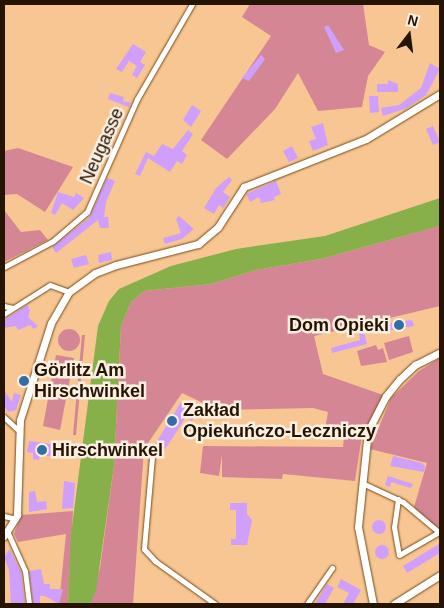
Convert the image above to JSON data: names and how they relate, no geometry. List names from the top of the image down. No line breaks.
{"streets":{"street":["Neugasse"]},"places":["Dom Opieki","Görlitz Am Hirschwinkel","Zakład Opiekuńczo-Leczniczy","Hirschwinkel"],"north":"top"}
